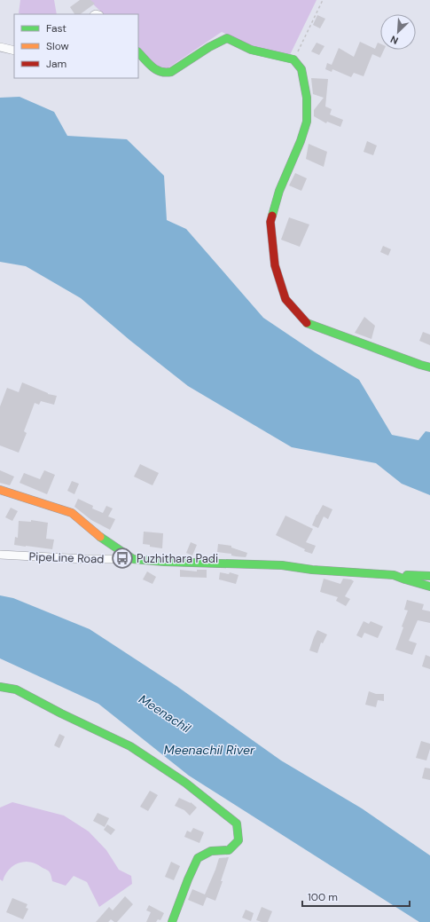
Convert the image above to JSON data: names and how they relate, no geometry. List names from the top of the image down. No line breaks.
{"streets":{"street":["PipeLine Road"]},"water":["Meenachil","Meenachil River"],"places":{"bus stop":["Puzhithara Padi"]},"legend":["Fast","Slow","Jam"],"scale_bar":"100 m","north":"bottom left"}
